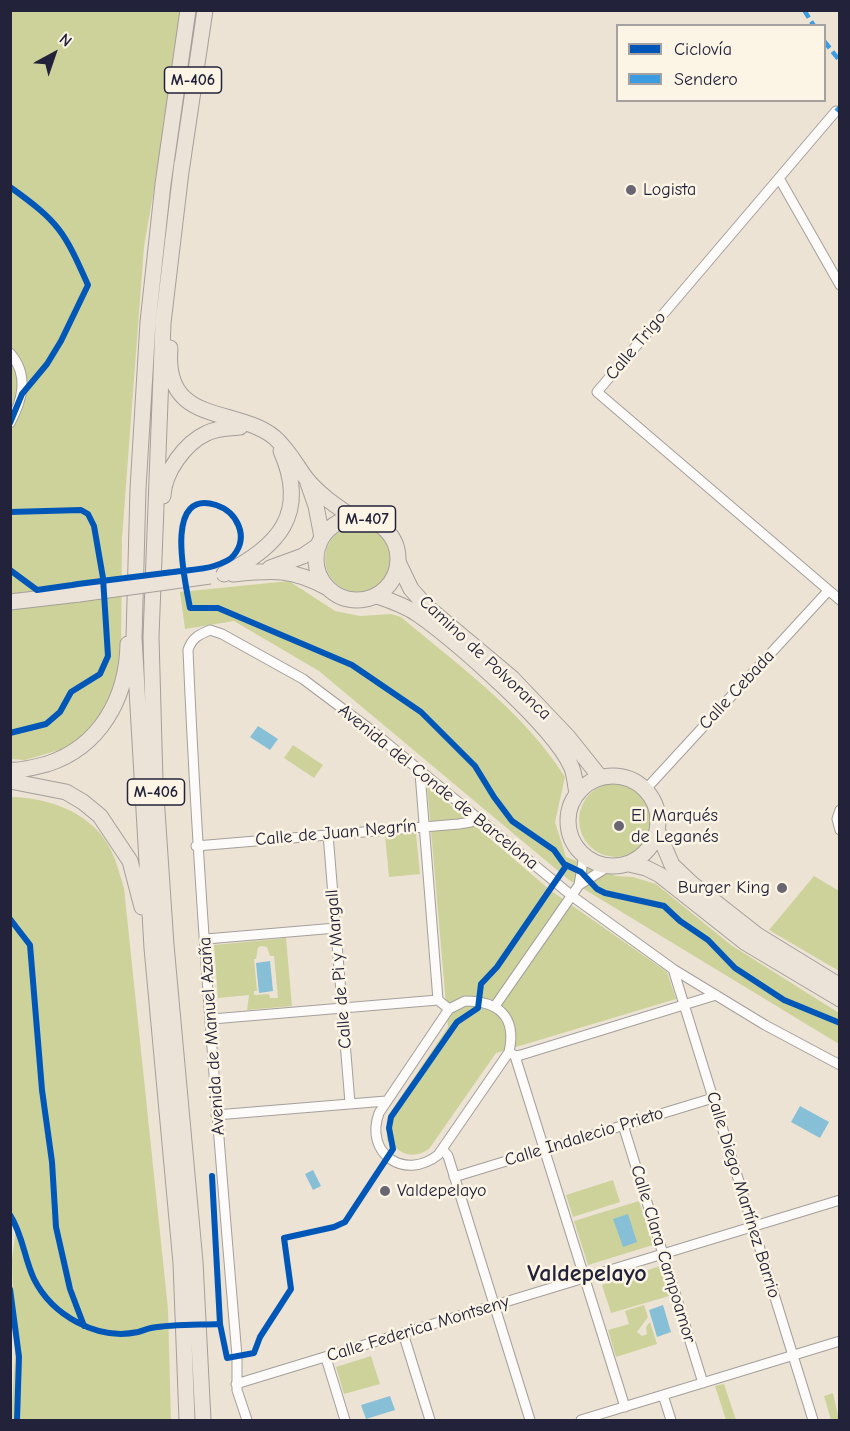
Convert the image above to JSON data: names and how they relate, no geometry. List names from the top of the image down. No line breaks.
{"streets":{"main road":["M-406","M-407","Camino de Polvoranca"],"street":["Calle Trigo","Calle Cebada","Avenida del Conde de Barcelona","Calle de Juan Negrín","Calle de Pi y Margall","Avenida de Manuel Azaña","Calle Indalecio Prieto","Calle Diego Martínez Barrio","Calle Clara Campoamor","Calle Federica Montseny"]},"crossings":[["M-406","M-407"],["M-406","Camino de Polvoranca"],["Calle Trigo","Calle Cebada"],["M-407","Camino de Polvoranca"],["Camino de Polvoranca","Calle Cebada"],["Avenida del Conde de Barcelona","Calle de Juan Negrín"],["Avenida del Conde de Barcelona","Avenida de Manuel Azaña"],["Avenida del Conde de Barcelona","Calle Diego Martínez Barrio"],["Calle de Juan Negrín","Calle de Pi y Margall"],["Calle de Juan Negrín","Avenida de Manuel Azaña"],["Avenida de Manuel Azaña","Calle Federica Montseny"],["Calle Indalecio Prieto","Calle Diego Martínez Barrio"],["Calle Indalecio Prieto","Calle Clara Campoamor"],["Calle Diego Martínez Barrio","Calle Federica Montseny"],["Calle Clara Campoamor","Calle Federica Montseny"]],"districts":["Valdepelayo"],"places":["Logista","El Marqués de Leganés","Burger King","Valdepelayo"],"legend":["Ciclovía","Sendero"],"north":"top right"}
